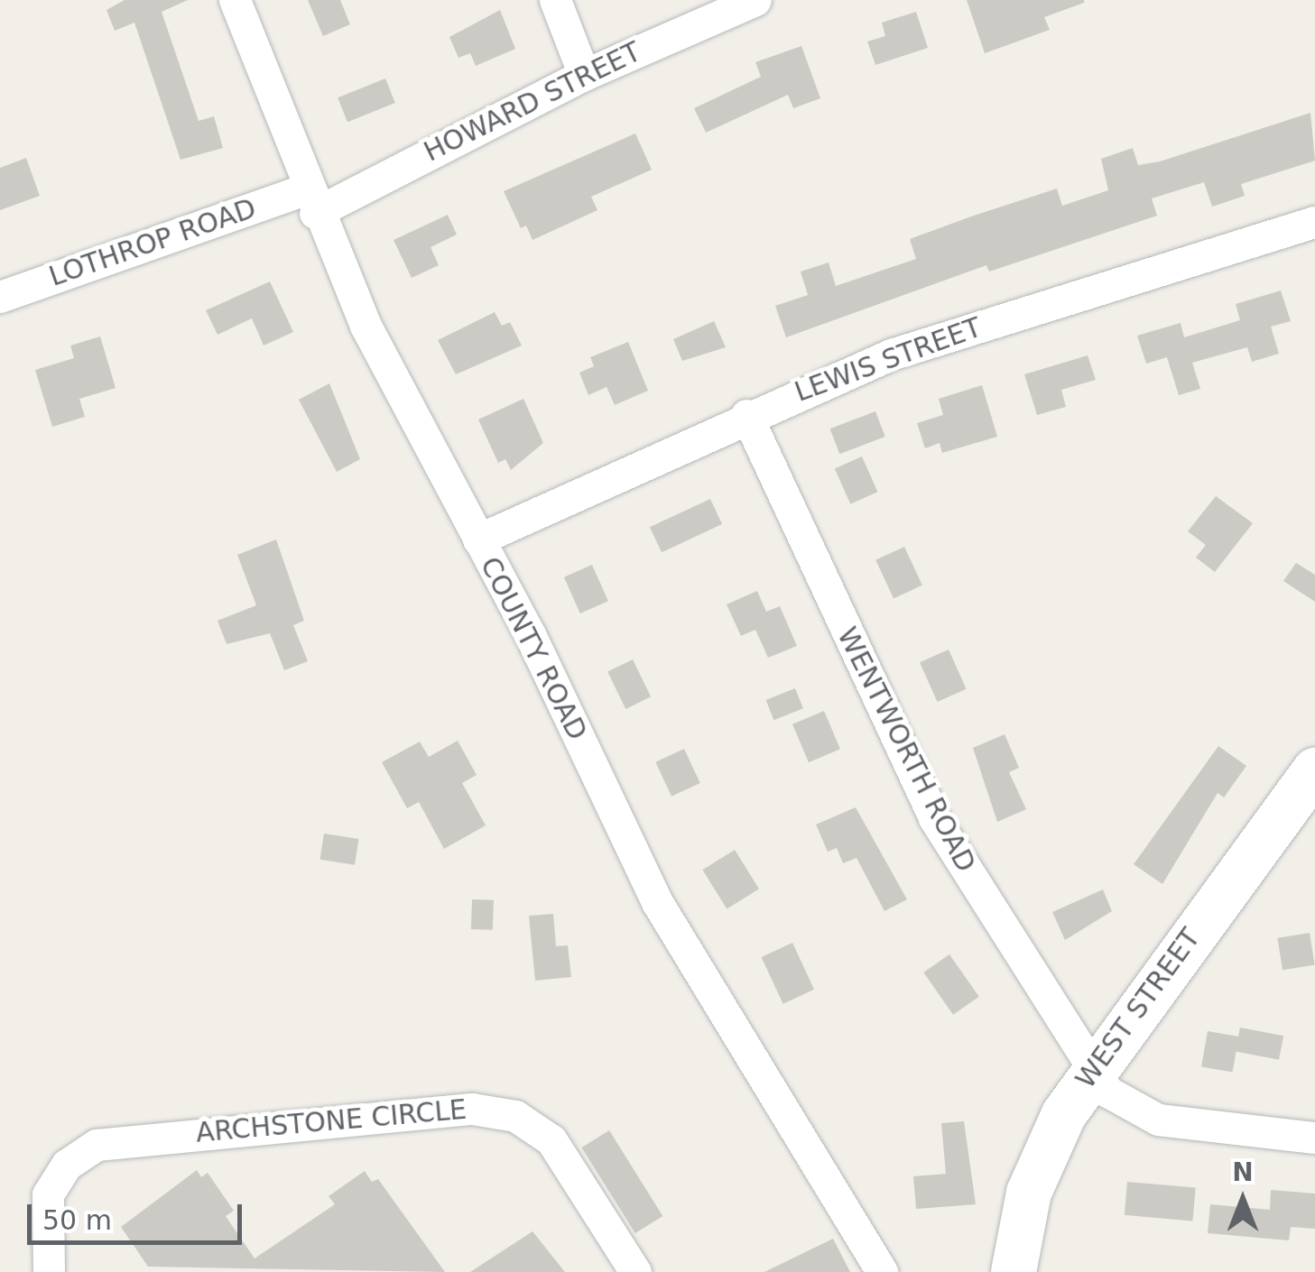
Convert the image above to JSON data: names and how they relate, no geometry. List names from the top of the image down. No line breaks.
{"streets":{"main road":["WEST STREET"],"street":["HOWARD STREET","LOTHROP ROAD","LEWIS STREET","COUNTY ROAD","WENTWORTH ROAD","ARCHSTONE CIRCLE"]},"crossings":[["HOWARD STREET","LOTHROP ROAD"],["HOWARD STREET","COUNTY ROAD"],["LOTHROP ROAD","COUNTY ROAD"],["LEWIS STREET","COUNTY ROAD"],["LEWIS STREET","WENTWORTH ROAD"],["WENTWORTH ROAD","WEST STREET"]],"scale_bar":"50 m","north":"top"}
